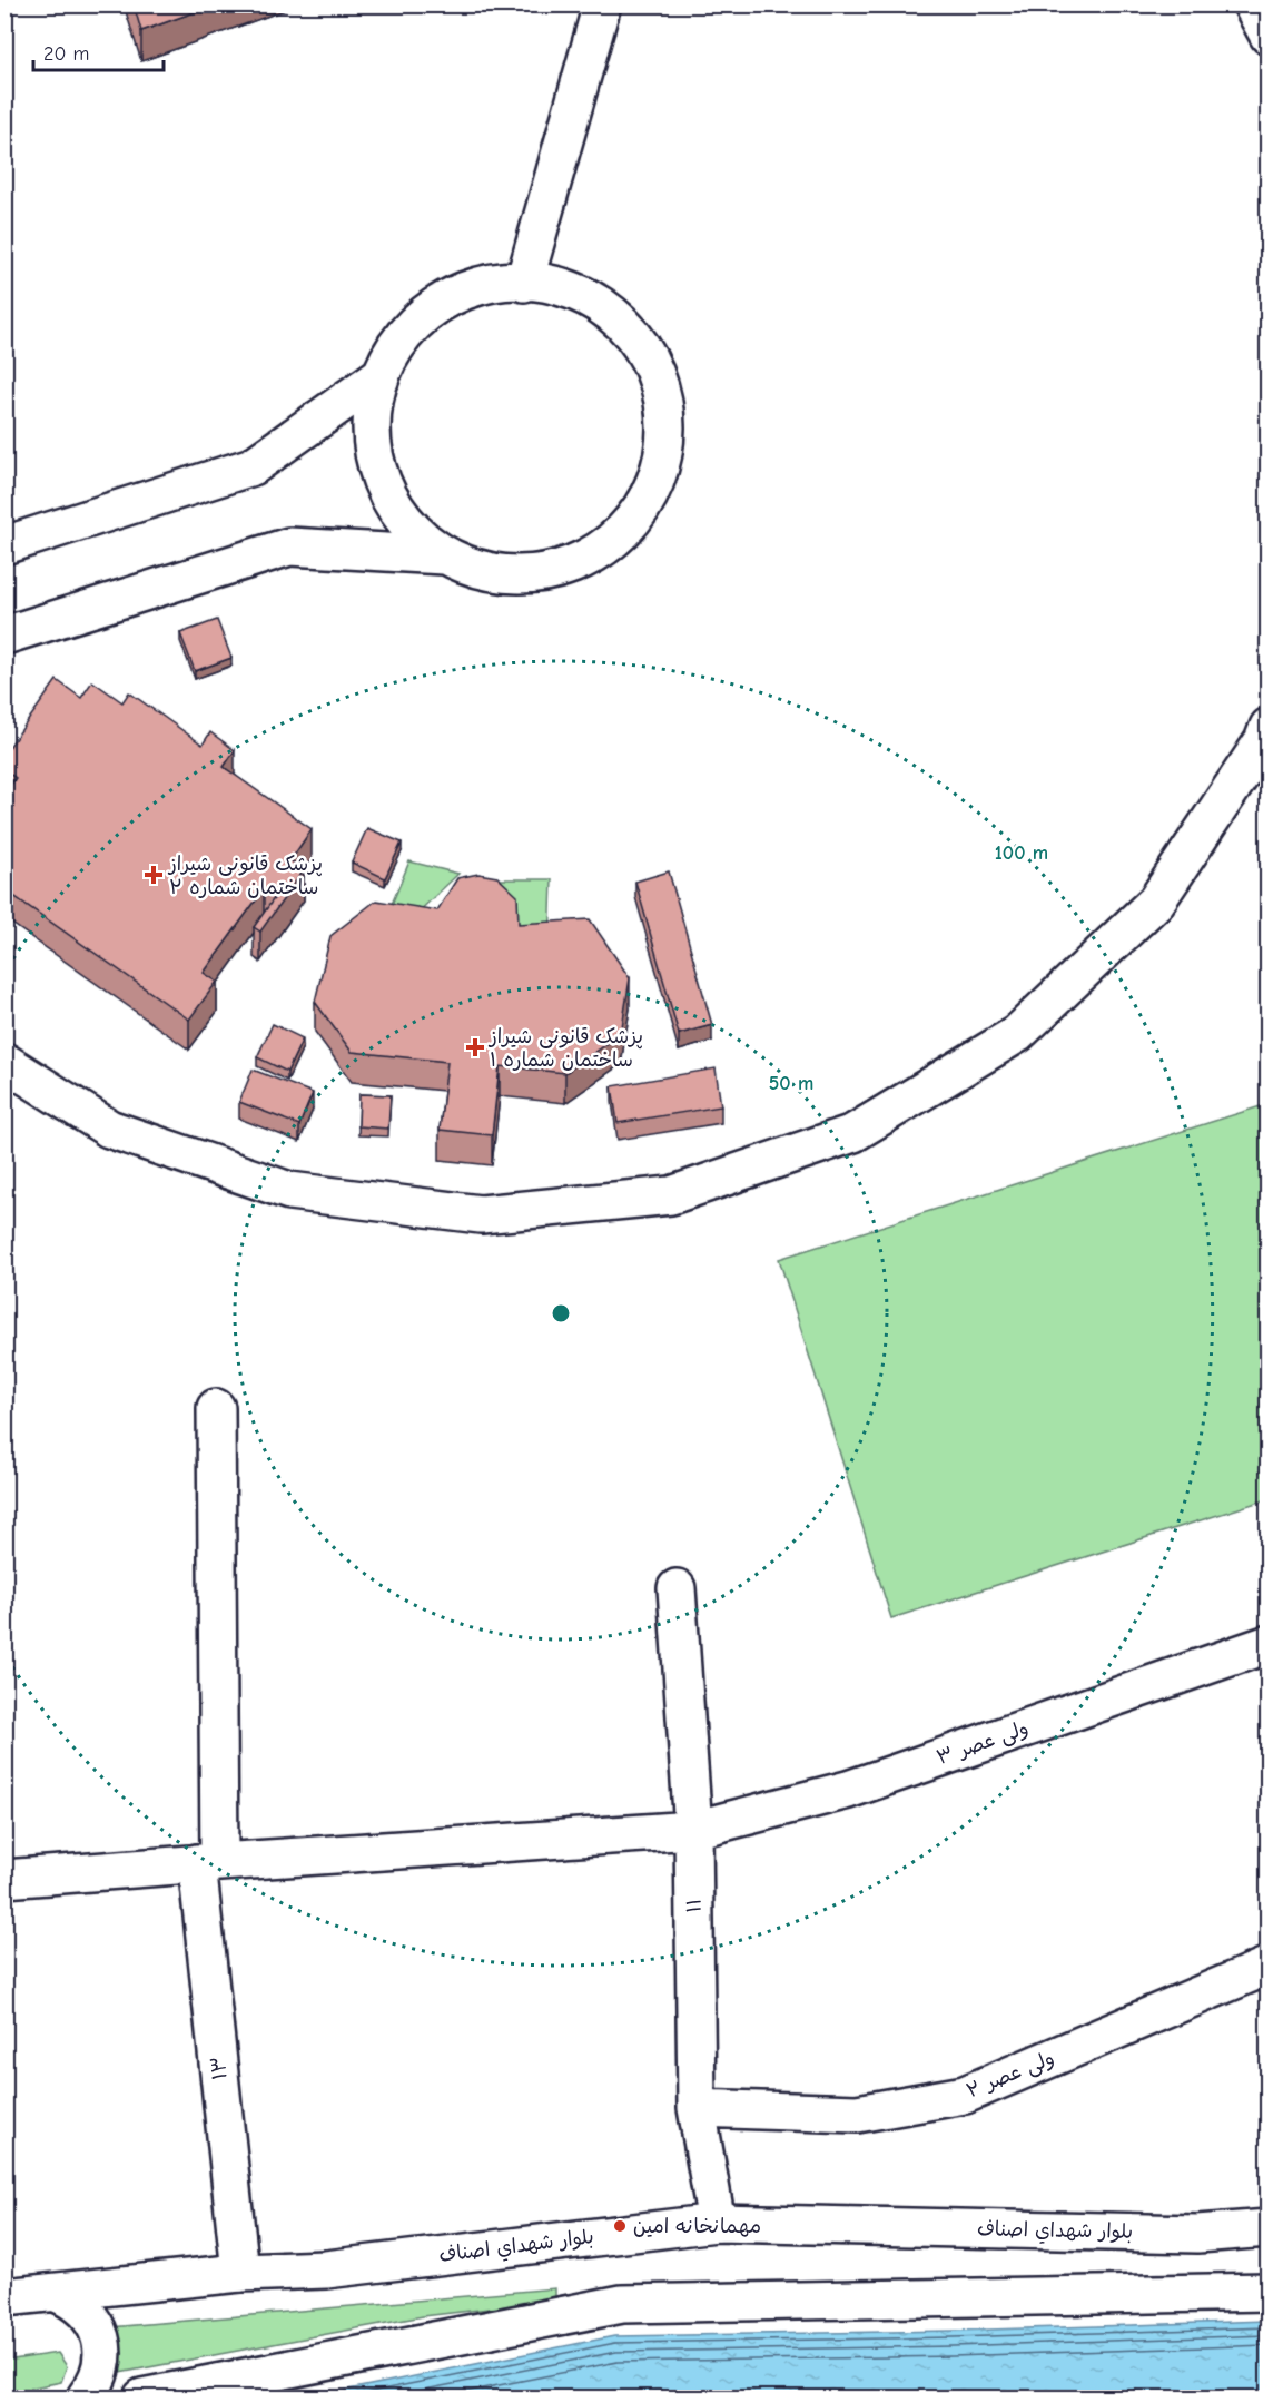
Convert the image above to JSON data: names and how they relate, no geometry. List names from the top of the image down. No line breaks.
{"streets":{"street":["ولی عصر ۳","۱۱","۱۳","ولی عصر ۲","بلوار شهداي اصناف"]},"crossings":[["ولی عصر ۳","۱۱"],["ولی عصر ۳","۱۳"],["۱۱","ولی عصر ۲"],["۱۱","بلوار شهداي اصناف"],["۱۳","بلوار شهداي اصناف"]],"places":{"health":["پزشک قانونی شیراز ساختمان شماره ٣","پزشک قانونی شیراز ساختمان شماره ۱"],"other":["مهمانخانه امین"]},"scale_bar":"20 m","rings":["100 m","50 m"]}
